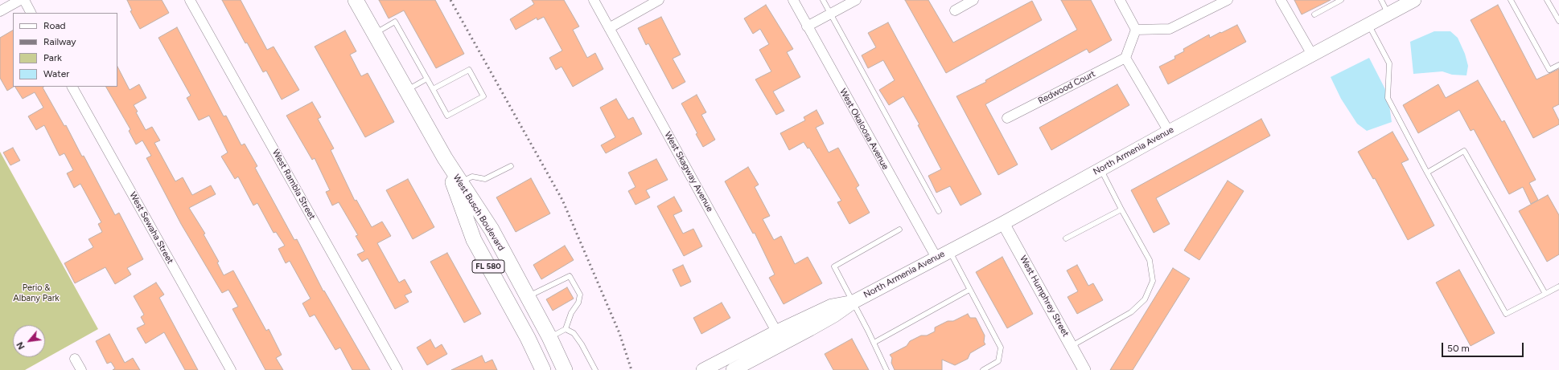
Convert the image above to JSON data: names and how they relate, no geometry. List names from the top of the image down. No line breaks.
{"streets":{"main road":["North Armenia Avenue","West Busch Boulevard","FL 580"],"street":["Redwood Court","West Okaloosa Avenue","West Skagway Avenue","West Rambla Street","West Sewaha Street","West Humphrey Street"]},"crossings":[["West Okaloosa Avenue","North Armenia Avenue"],["North Armenia Avenue","West Skagway Avenue"],["North Armenia Avenue","West Humphrey Street"]],"parks":["Perio & Albany Park"],"legend":["Road","Railway","Park","Water"],"scale_bar":"50 m","north":"bottom left"}
